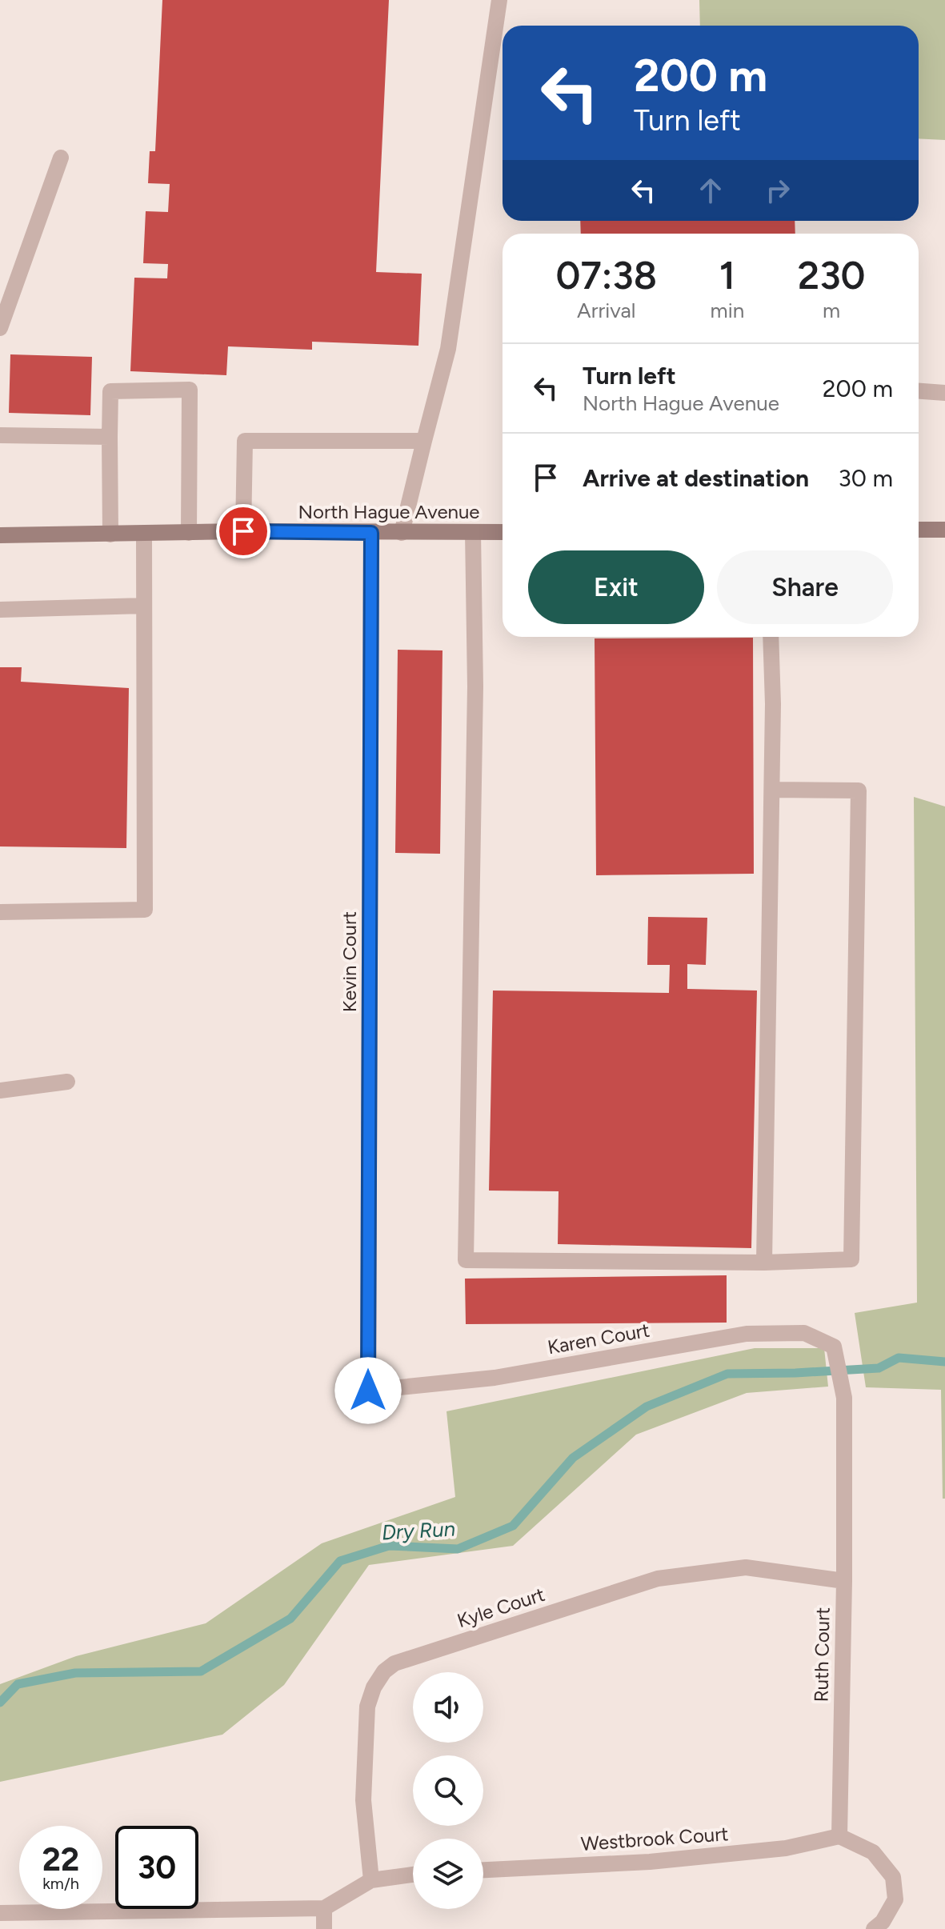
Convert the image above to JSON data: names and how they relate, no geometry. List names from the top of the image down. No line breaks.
{"streets":{"main road":["North Hague Avenue"],"street":["Kevin Court","Karen Court","Kyle Court","Ruth Court","Westbrook Court"]},"crossings":[["North Hague Avenue","Kevin Court"],["Kevin Court","Karen Court"],["Karen Court","Ruth Court"],["Kyle Court","Ruth Court"],["Ruth Court","Westbrook Court"]],"water":["Dry Run"],"page":{"turn":["200 m","Turn left"],"eta":["07:38","Arrival","1","min","230","m"],"list":[{"name":"Turn left","note":"North Hague Avenue","value":"200 m"},{"name":"Arrive at destination","value":"30 m"}],"buttons":["Exit","Share"],"speed":"22 km/h","limit":"30"}}
